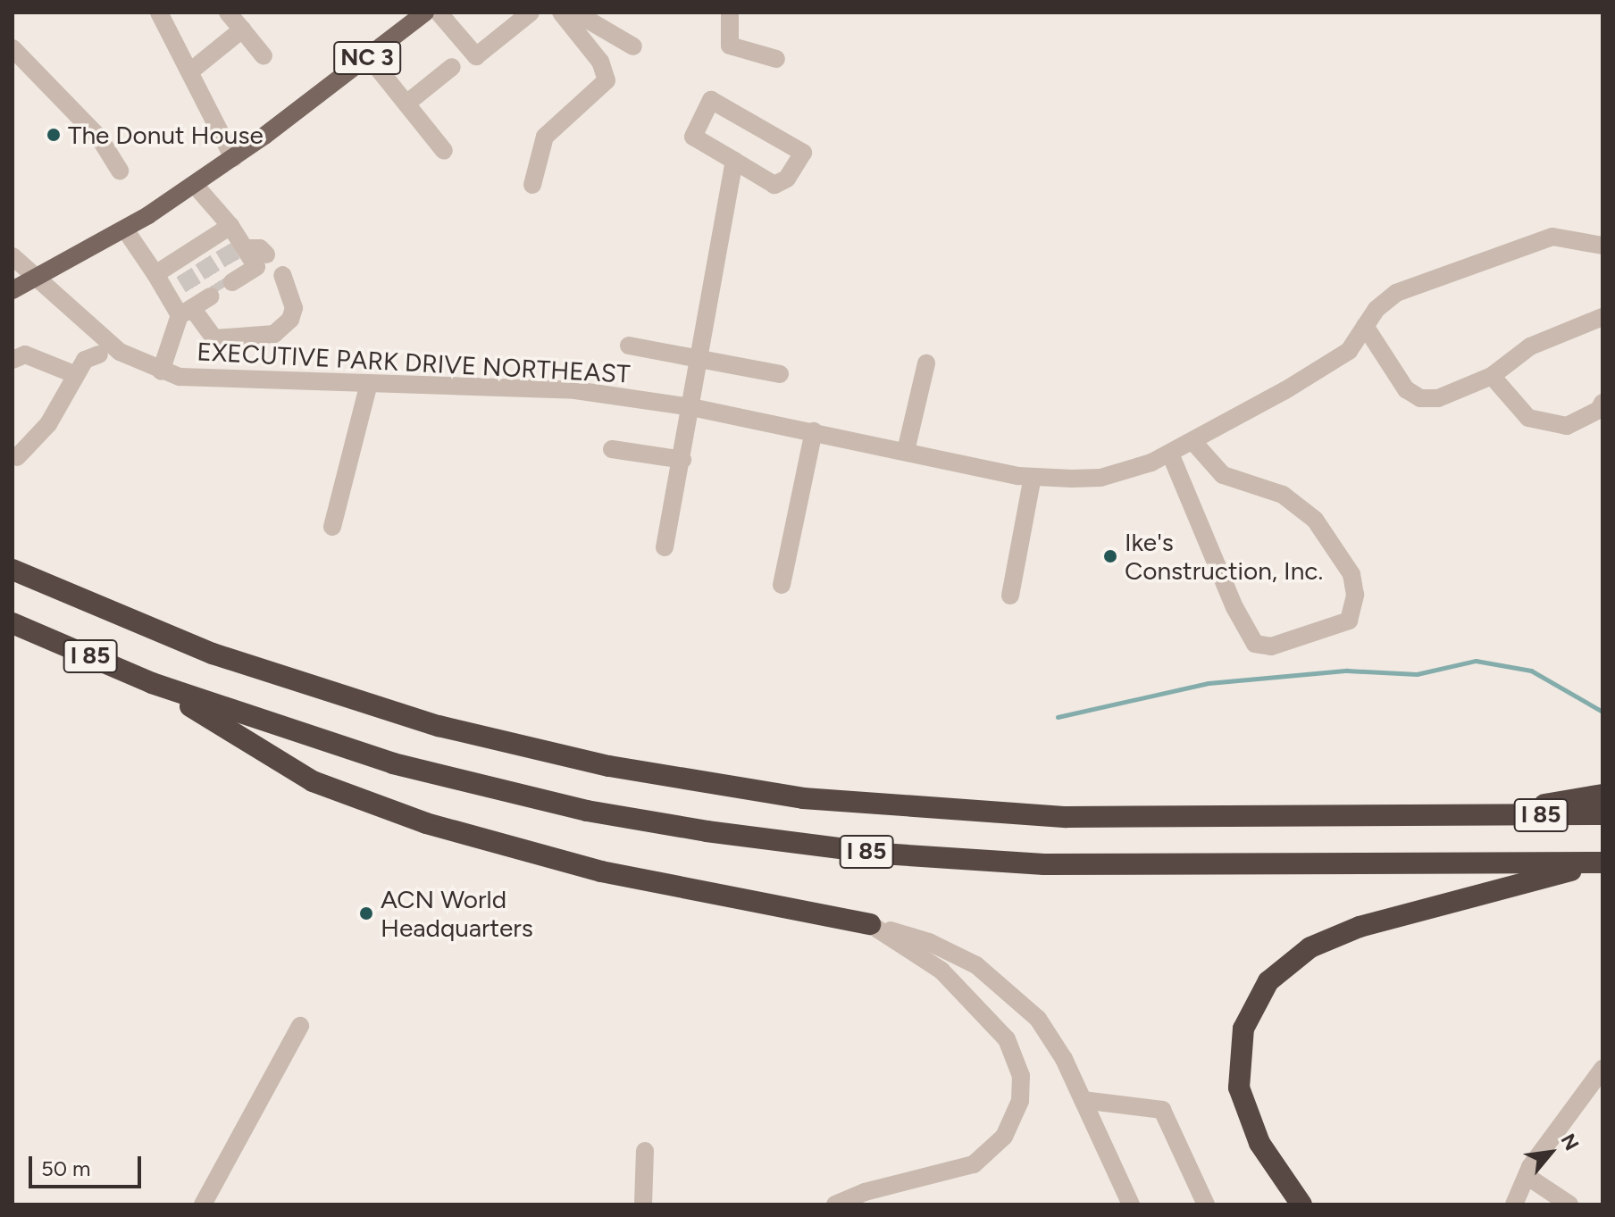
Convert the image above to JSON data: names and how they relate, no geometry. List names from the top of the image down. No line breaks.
{"streets":{"highway":["I 85"],"main road":["NC 3"],"street":["EXECUTIVE PARK DRIVE NORTHEAST"]},"crossings":[["NC 3","EXECUTIVE PARK DRIVE NORTHEAST"]],"places":["The Donut House","Ike's Construction, Inc.","ACN World Headquarters"],"scale_bar":"50 m","north":"top right"}
